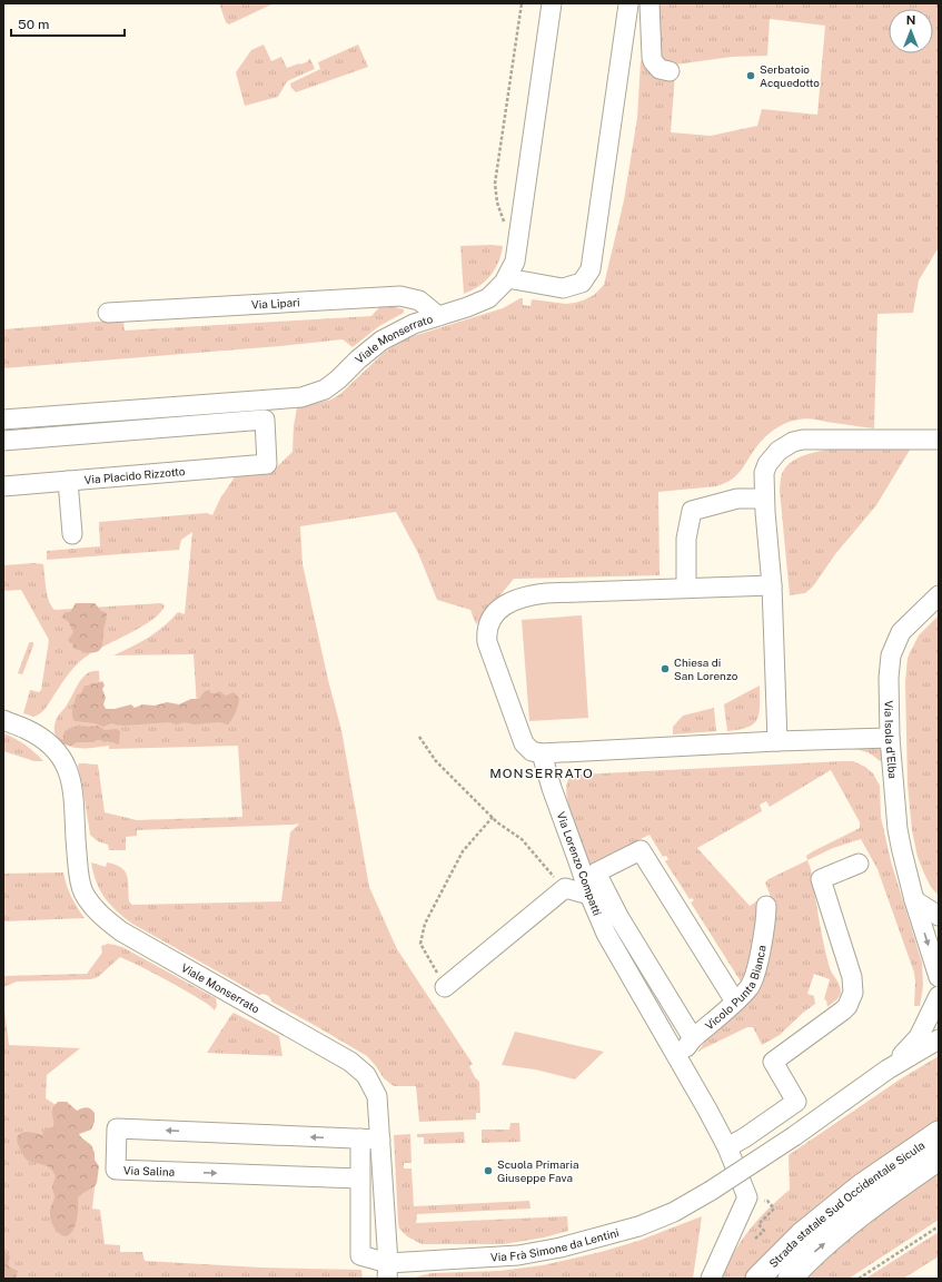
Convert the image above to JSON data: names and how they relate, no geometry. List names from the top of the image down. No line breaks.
{"streets":{"main road":["Strada statale Sud Occidentale Sicula"],"street":["Via Lipari","Viale Monserrato","Via Placido Rizzotto","Via Isola d'Elba","Via Lorenzo Compatti","Vicolo Punta Bianca","Via Salina","Via Frà Simone da Lentini"]},"crossings":[["Via Lipari","Viale Monserrato"],["Viale Monserrato","Via Salina"],["Viale Monserrato","Via Frà Simone da Lentini"],["Via Lorenzo Compatti","Vicolo Punta Bianca"]],"districts":["MONSERRATO"],"places":["Serbatoio Acquedotto","Chiesa di San Lorenzo","Scuola Primaria Giuseppe Fava"],"scale_bar":"50 m","north":"top"}
